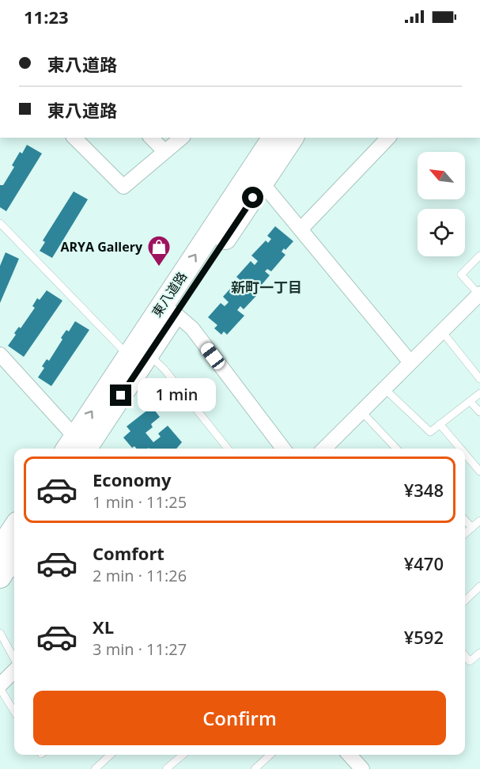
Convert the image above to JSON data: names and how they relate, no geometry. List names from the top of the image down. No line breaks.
{"streets":{"main road":["東八道路"]},"districts":["新町一丁目"],"places":{"shop":["ARYA Gallery"]},"north":"top left","page":{"status":"11:23","banner":["東八道路","東八道路"],"bubble":"1 min","list":[{"name":"Economy","note":"1 min · 11:25","value":"¥348"},{"name":"Comfort","note":"2 min · 11:26","value":"¥470"},{"name":"XL","note":"3 min · 11:27","value":"¥592"}],"buttons":"Confirm"}}
